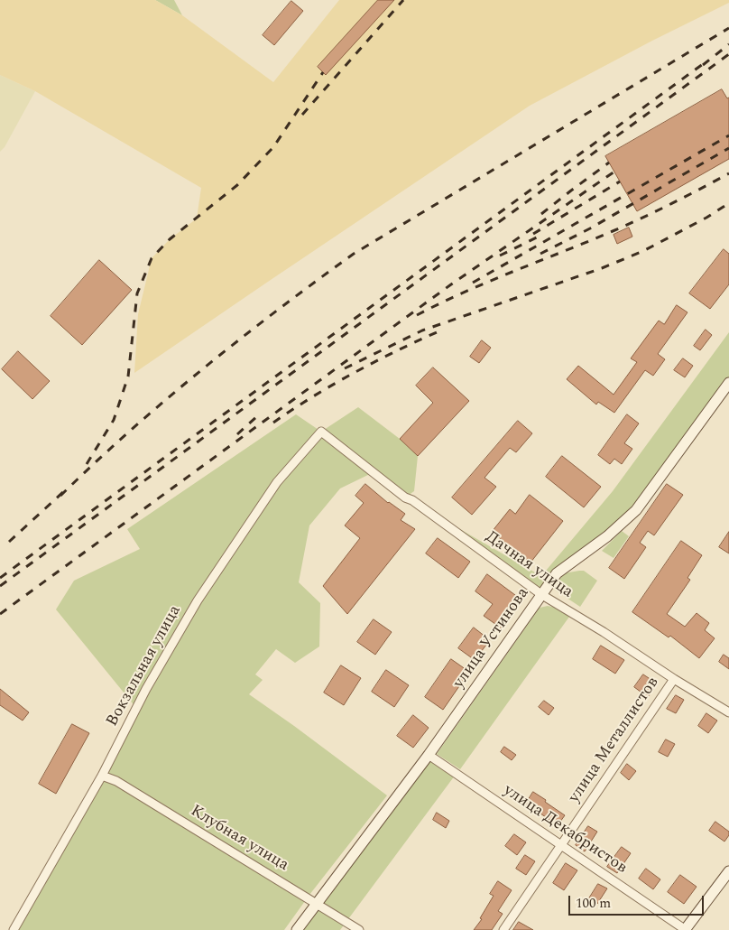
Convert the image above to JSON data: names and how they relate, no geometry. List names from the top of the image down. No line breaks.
{"streets":{"street":["Дачная улица","улица Устинова","Вокзальная улица","улица Металлистов","улица Декабристов","Клубная улица"]},"crossings":[["Дачная улица","улица Устинова"],["Дачная улица","Вокзальная улица"],["Дачная улица","улица Металлистов"],["улица Устинова","улица Декабристов"],["улица Устинова","Клубная улица"],["Вокзальная улица","Клубная улица"],["улица Металлистов","улица Декабристов"]],"scale_bar":"100 m"}
